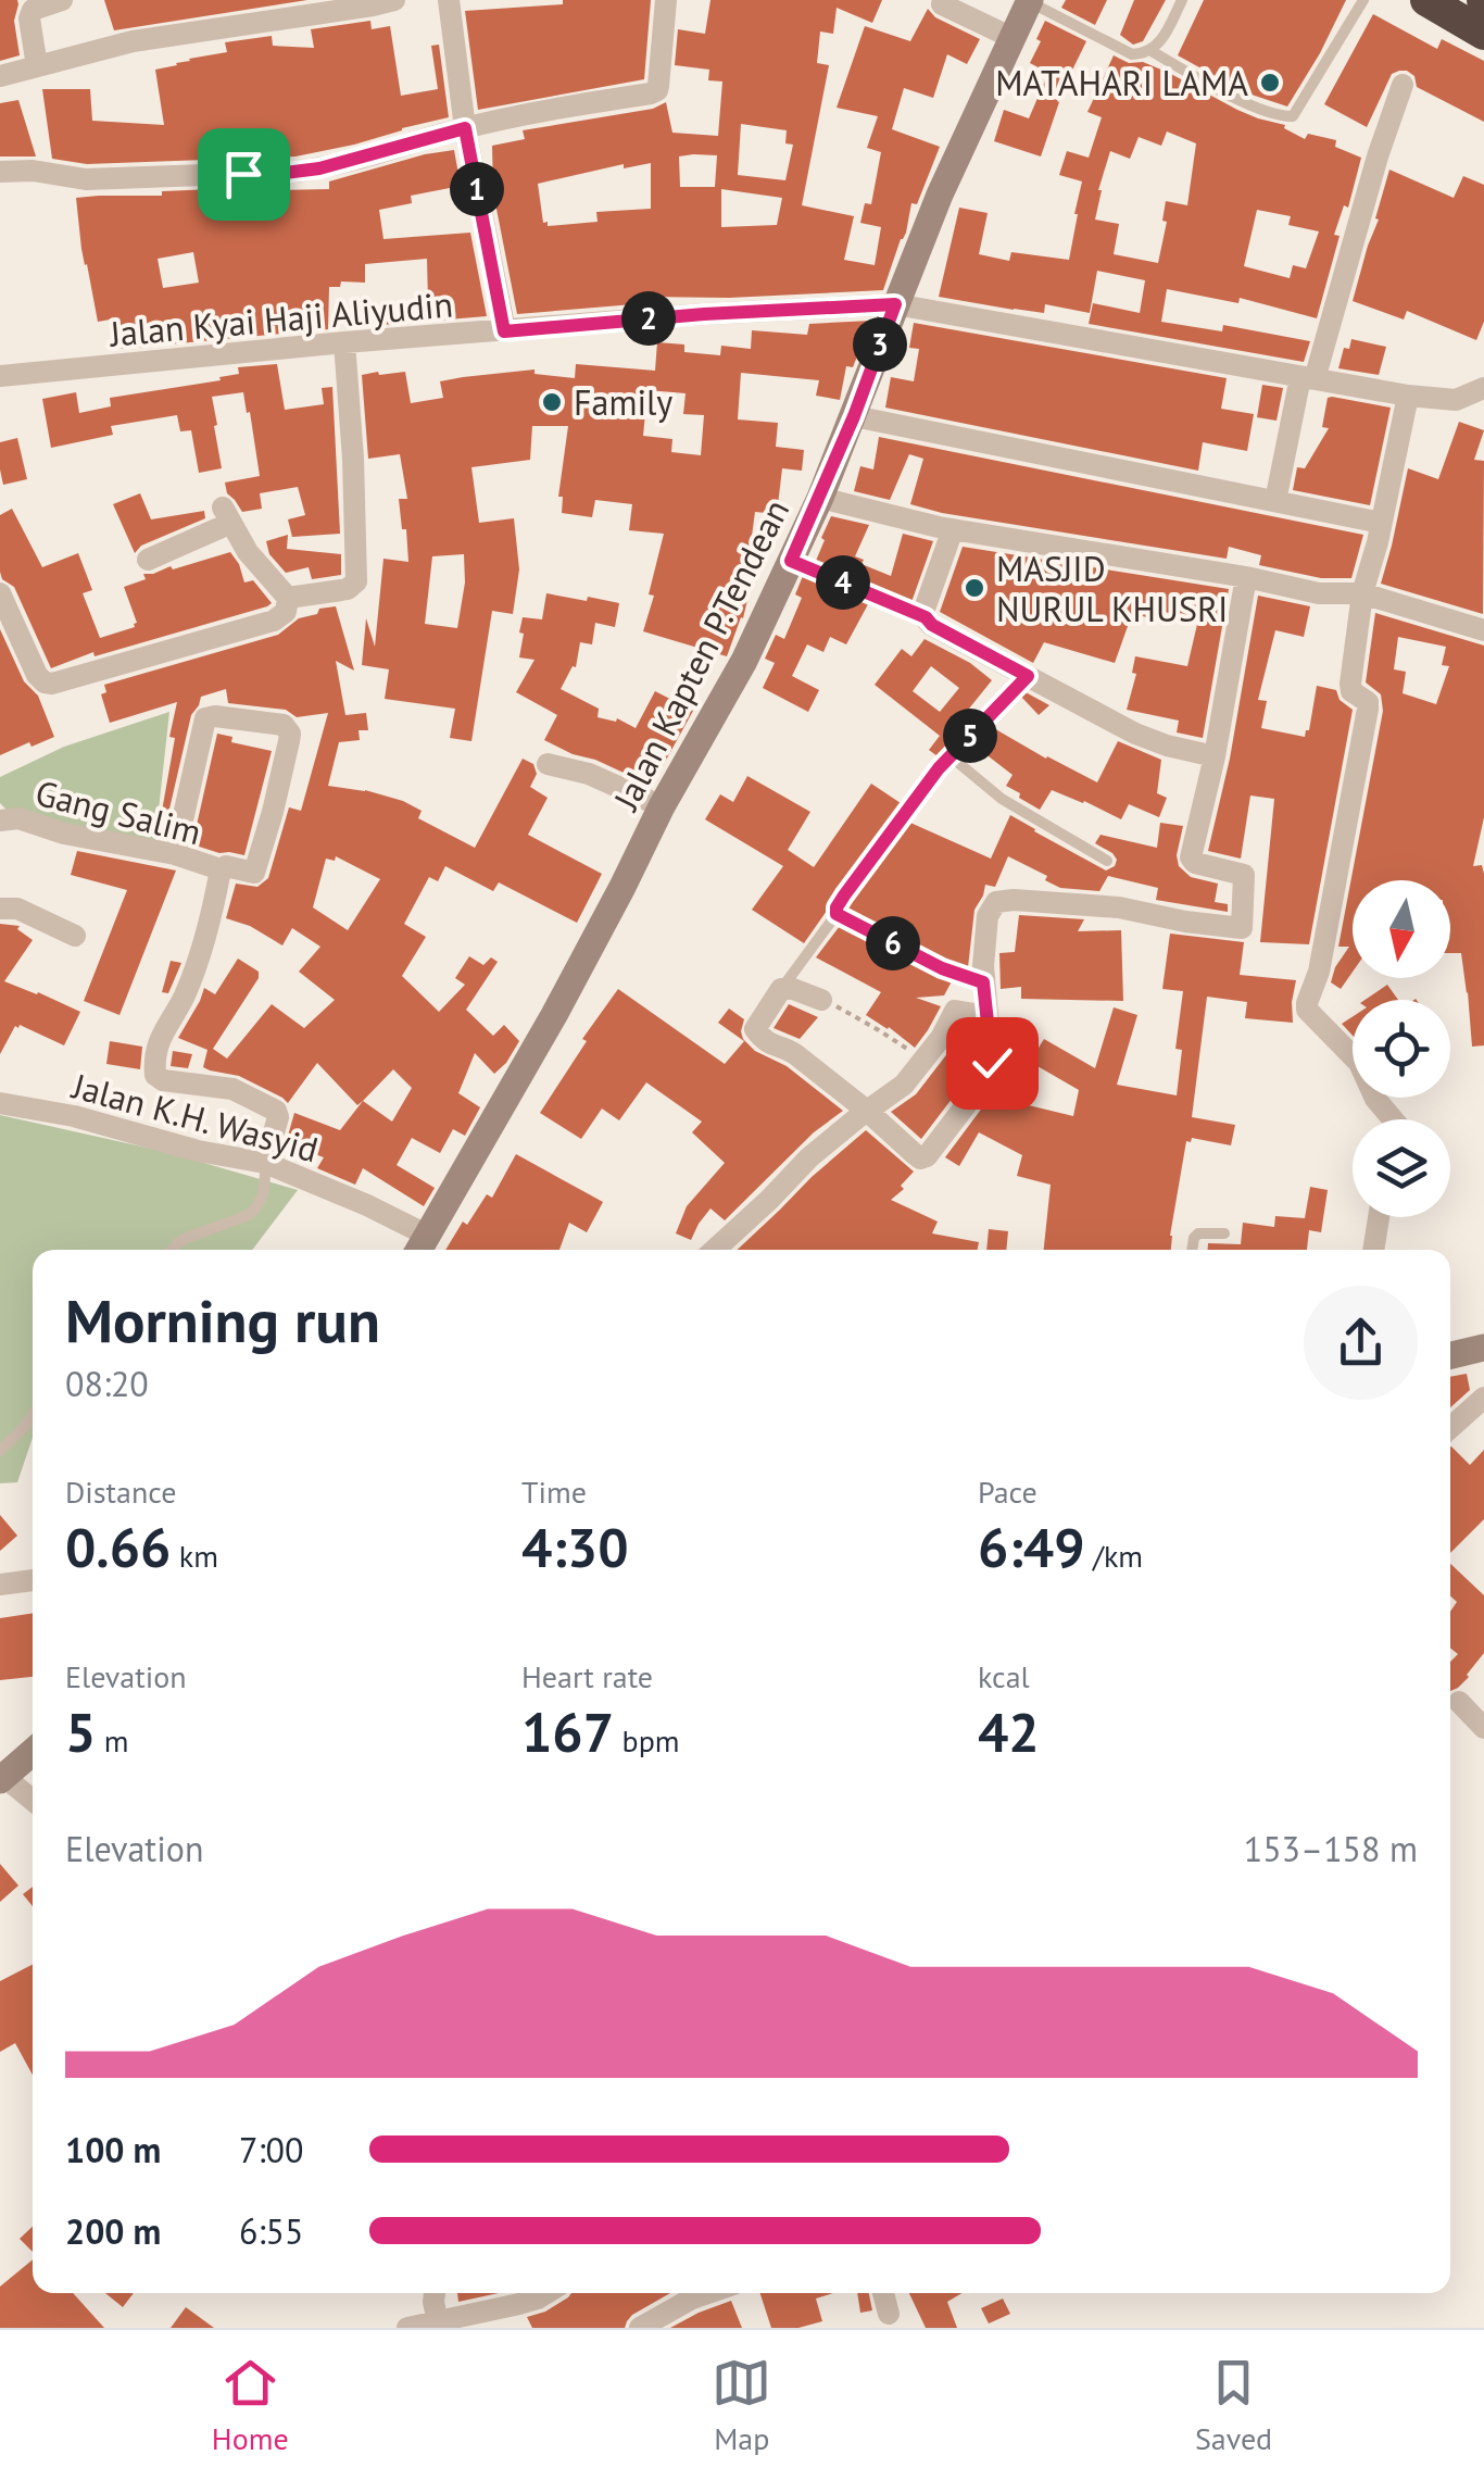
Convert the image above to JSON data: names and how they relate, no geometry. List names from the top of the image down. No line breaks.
{"streets":{"street":["Jalan Kyai Haji Aliyudin","Jalan Kapten P.Tendean","Gang Salim","Jalan K.H. Wasyid"]},"crossings":[["Jalan Kyai Haji Aliyudin","Jalan Kapten P.Tendean"],["Jalan Kapten P.Tendean","Jalan K.H. Wasyid"]],"places":["MATAHARI LAMA","Family","MASJID NURUL KHUSRI"],"north":"bottom","page":{"pins":["1","2","3","4","5","6"],"heading":["Morning run","08:20"],"stats":[["Distance","0.66 km"],["Time","4:30"],["Pace","6:49 /km"],["Elevation","5 m"],["Heart rate","167 bpm"],["kcal","42"]],"chart":["Elevation","153–158 m"],"list":[{"name":"100 m","note":"7:00"},{"name":"200 m","note":"6:55"}],"tabs":["Home","Map","Saved"]}}
